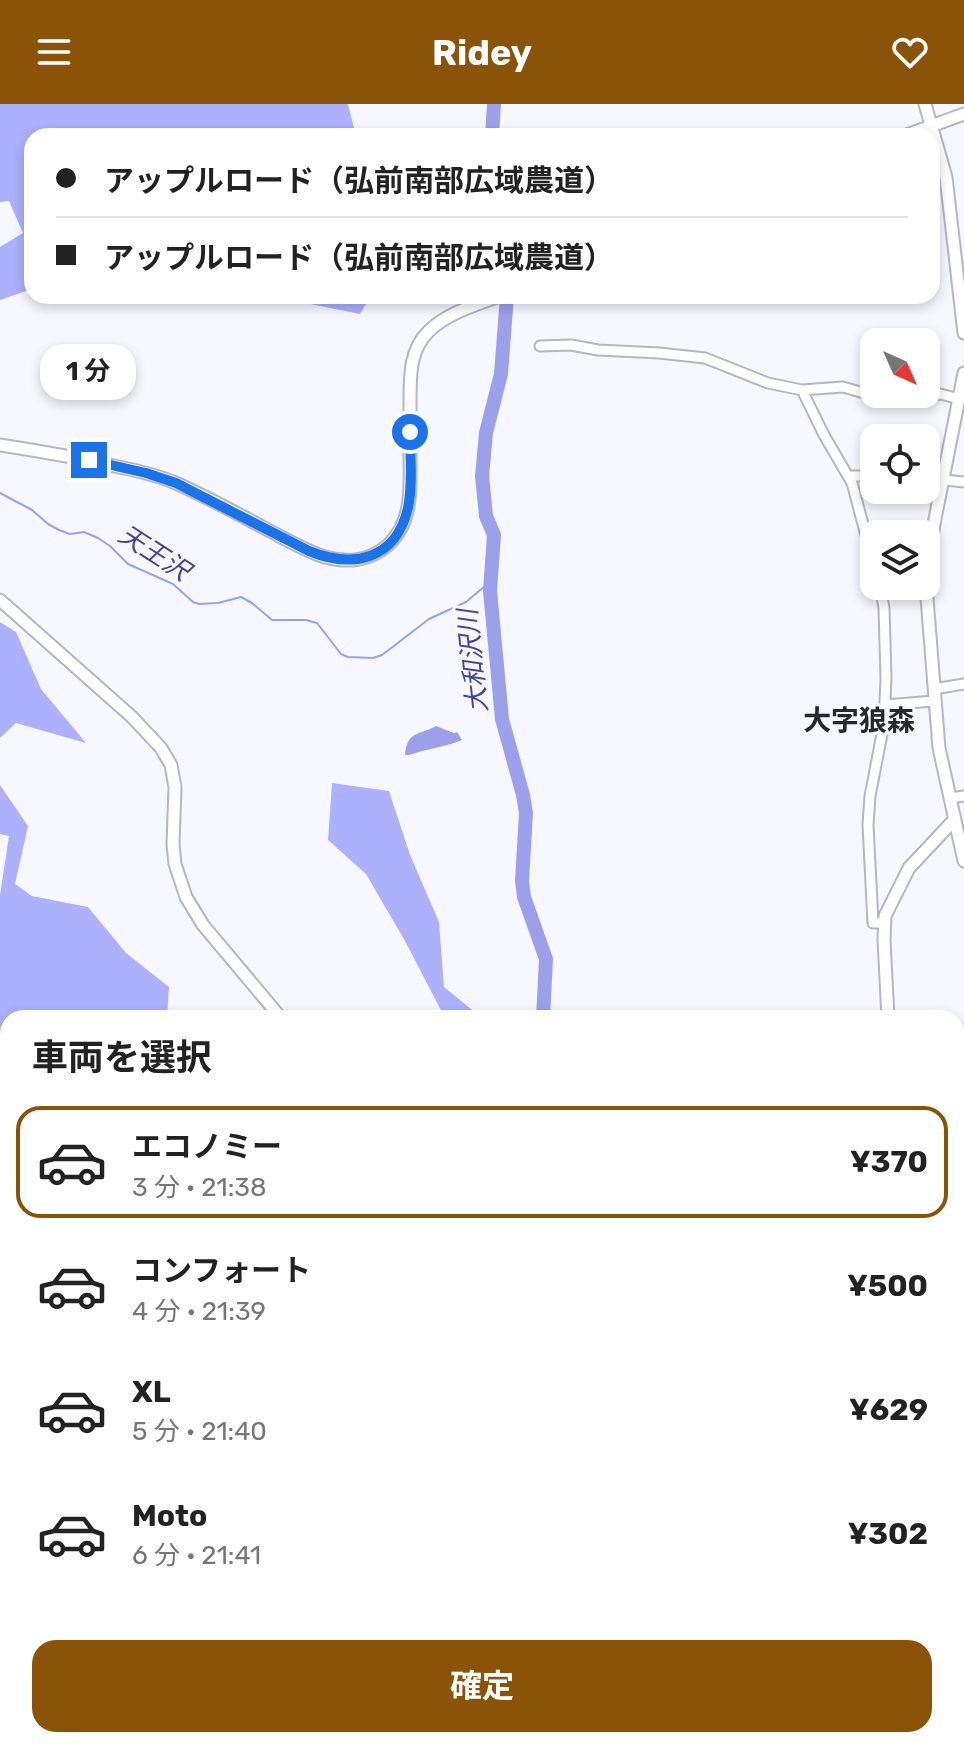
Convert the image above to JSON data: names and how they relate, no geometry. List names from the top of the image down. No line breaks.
{"districts":["大字狼森"],"water":["天王沢","大和沢川"],"north":"bottom right","page":{"header":"Ridey","banner":["アップルロード（弘前南部広域農道）","アップルロード（弘前南部広域農道）"],"bubble":"1 分","heading":"車両を選択","list":[{"name":"エコノミー","note":"3 分 · 21:38","value":"¥370"},{"name":"コンフォート","note":"4 分 · 21:39","value":"¥500"},{"name":"XL","note":"5 分 · 21:40","value":"¥629"},{"name":"Moto","note":"6 分 · 21:41","value":"¥302"}],"buttons":"確定"}}
